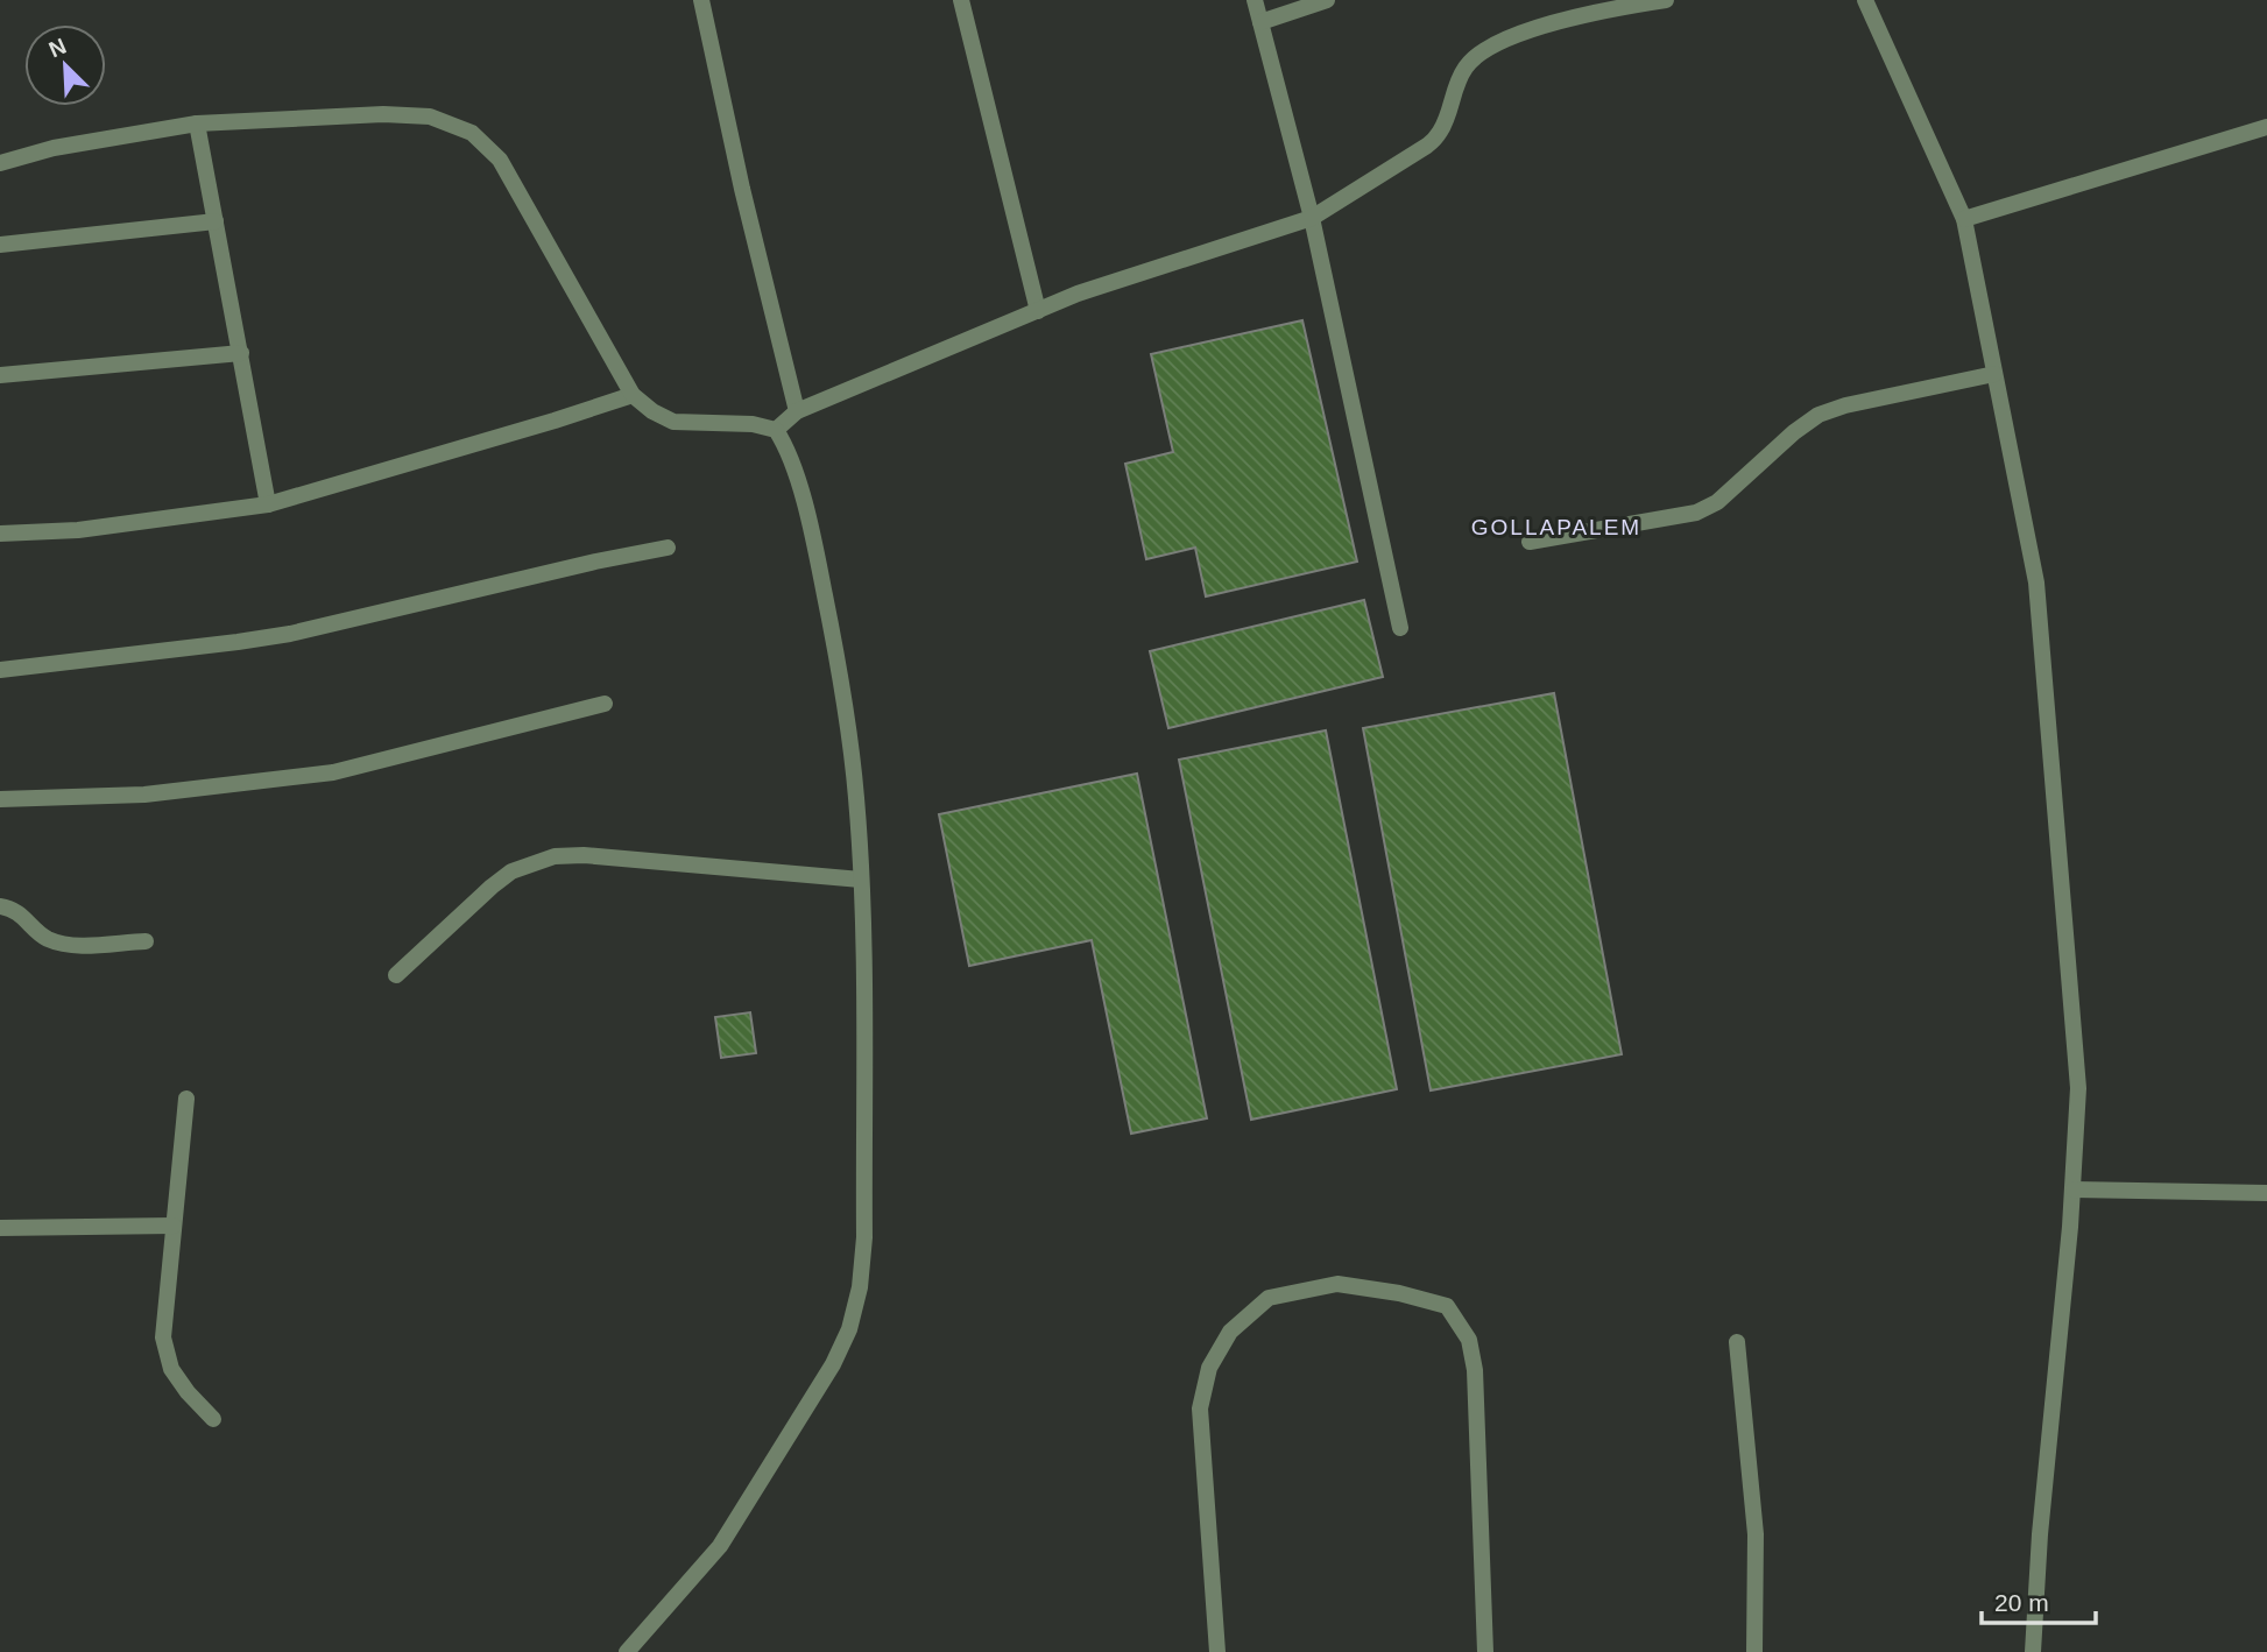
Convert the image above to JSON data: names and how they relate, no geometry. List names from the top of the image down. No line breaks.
{"districts":["GOLLAPALEM"],"scale_bar":"20 m","north":"top left"}
